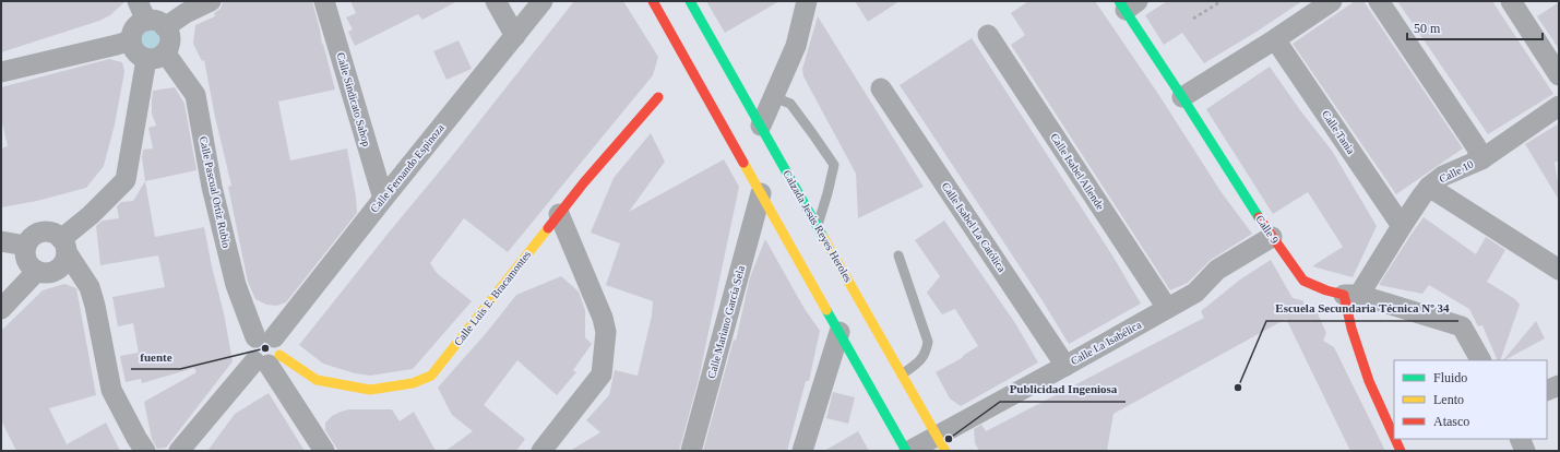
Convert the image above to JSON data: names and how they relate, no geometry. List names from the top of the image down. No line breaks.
{"streets":{"street":["Calle Sindicato Sahop","Calle Tania","Calle Fernando Espinoza","Calle Isabel Allende","Calle 10","Calle Pascual Ortiz Rubio","Calzada Jesús Reyes Heroles","Calle Isabel La Católica","Calle 9","Calle Luis E. Bracamontes","Calle Mariano García Sela","Calle La Isabélica"]},"crossings":[["Calle Sindicato Sahop","Calle Fernando Espinoza"],["Calle Tania","Calle 10"],["Calle Fernando Espinoza","Calle Pascual Ortiz Rubio"],["Calle Fernando Espinoza","Calle Luis E. Bracamontes"],["Calle Isabel Allende","Calle La Isabélica"],["Calle 10","Calle 9"],["Calle Pascual Ortiz Rubio","Calle Luis E. Bracamontes"],["Calzada Jesús Reyes Heroles","Calle La Isabélica"],["Calle Isabel La Católica","Calle La Isabélica"],["Calle 9","Calle La Isabélica"]],"places":["fuente","Escuela Secundaria Técnica Nº 34","Publicidad Ingeniosa"],"legend":["Fluido","Lento","Atasco"],"scale_bar":"50 m"}
